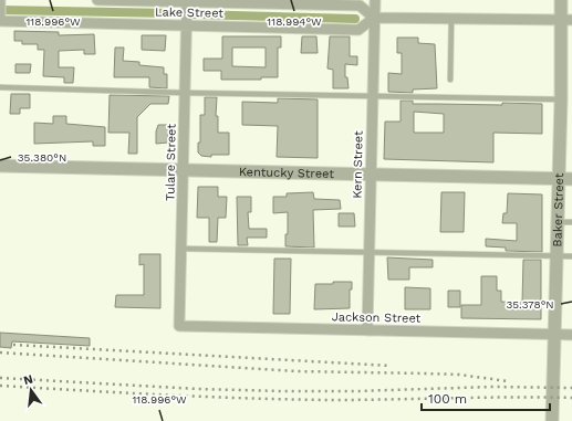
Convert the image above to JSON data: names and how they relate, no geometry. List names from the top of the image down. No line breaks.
{"streets":{"street":["Lake Street","Tulare Street","Kern Street","Kentucky Street","Baker Street","Jackson Street"]},"crossings":[["Lake Street","Tulare Street"],["Lake Street","Kern Street"],["Tulare Street","Kentucky Street"],["Tulare Street","Jackson Street"],["Kern Street","Kentucky Street"],["Kern Street","Jackson Street"],["Kentucky Street","Baker Street"],["Baker Street","Jackson Street"]],"scale_bar":"100 m","north":"top","coordinates":["118.996°W","118.994°W","35.380°N","35.378°N"]}
